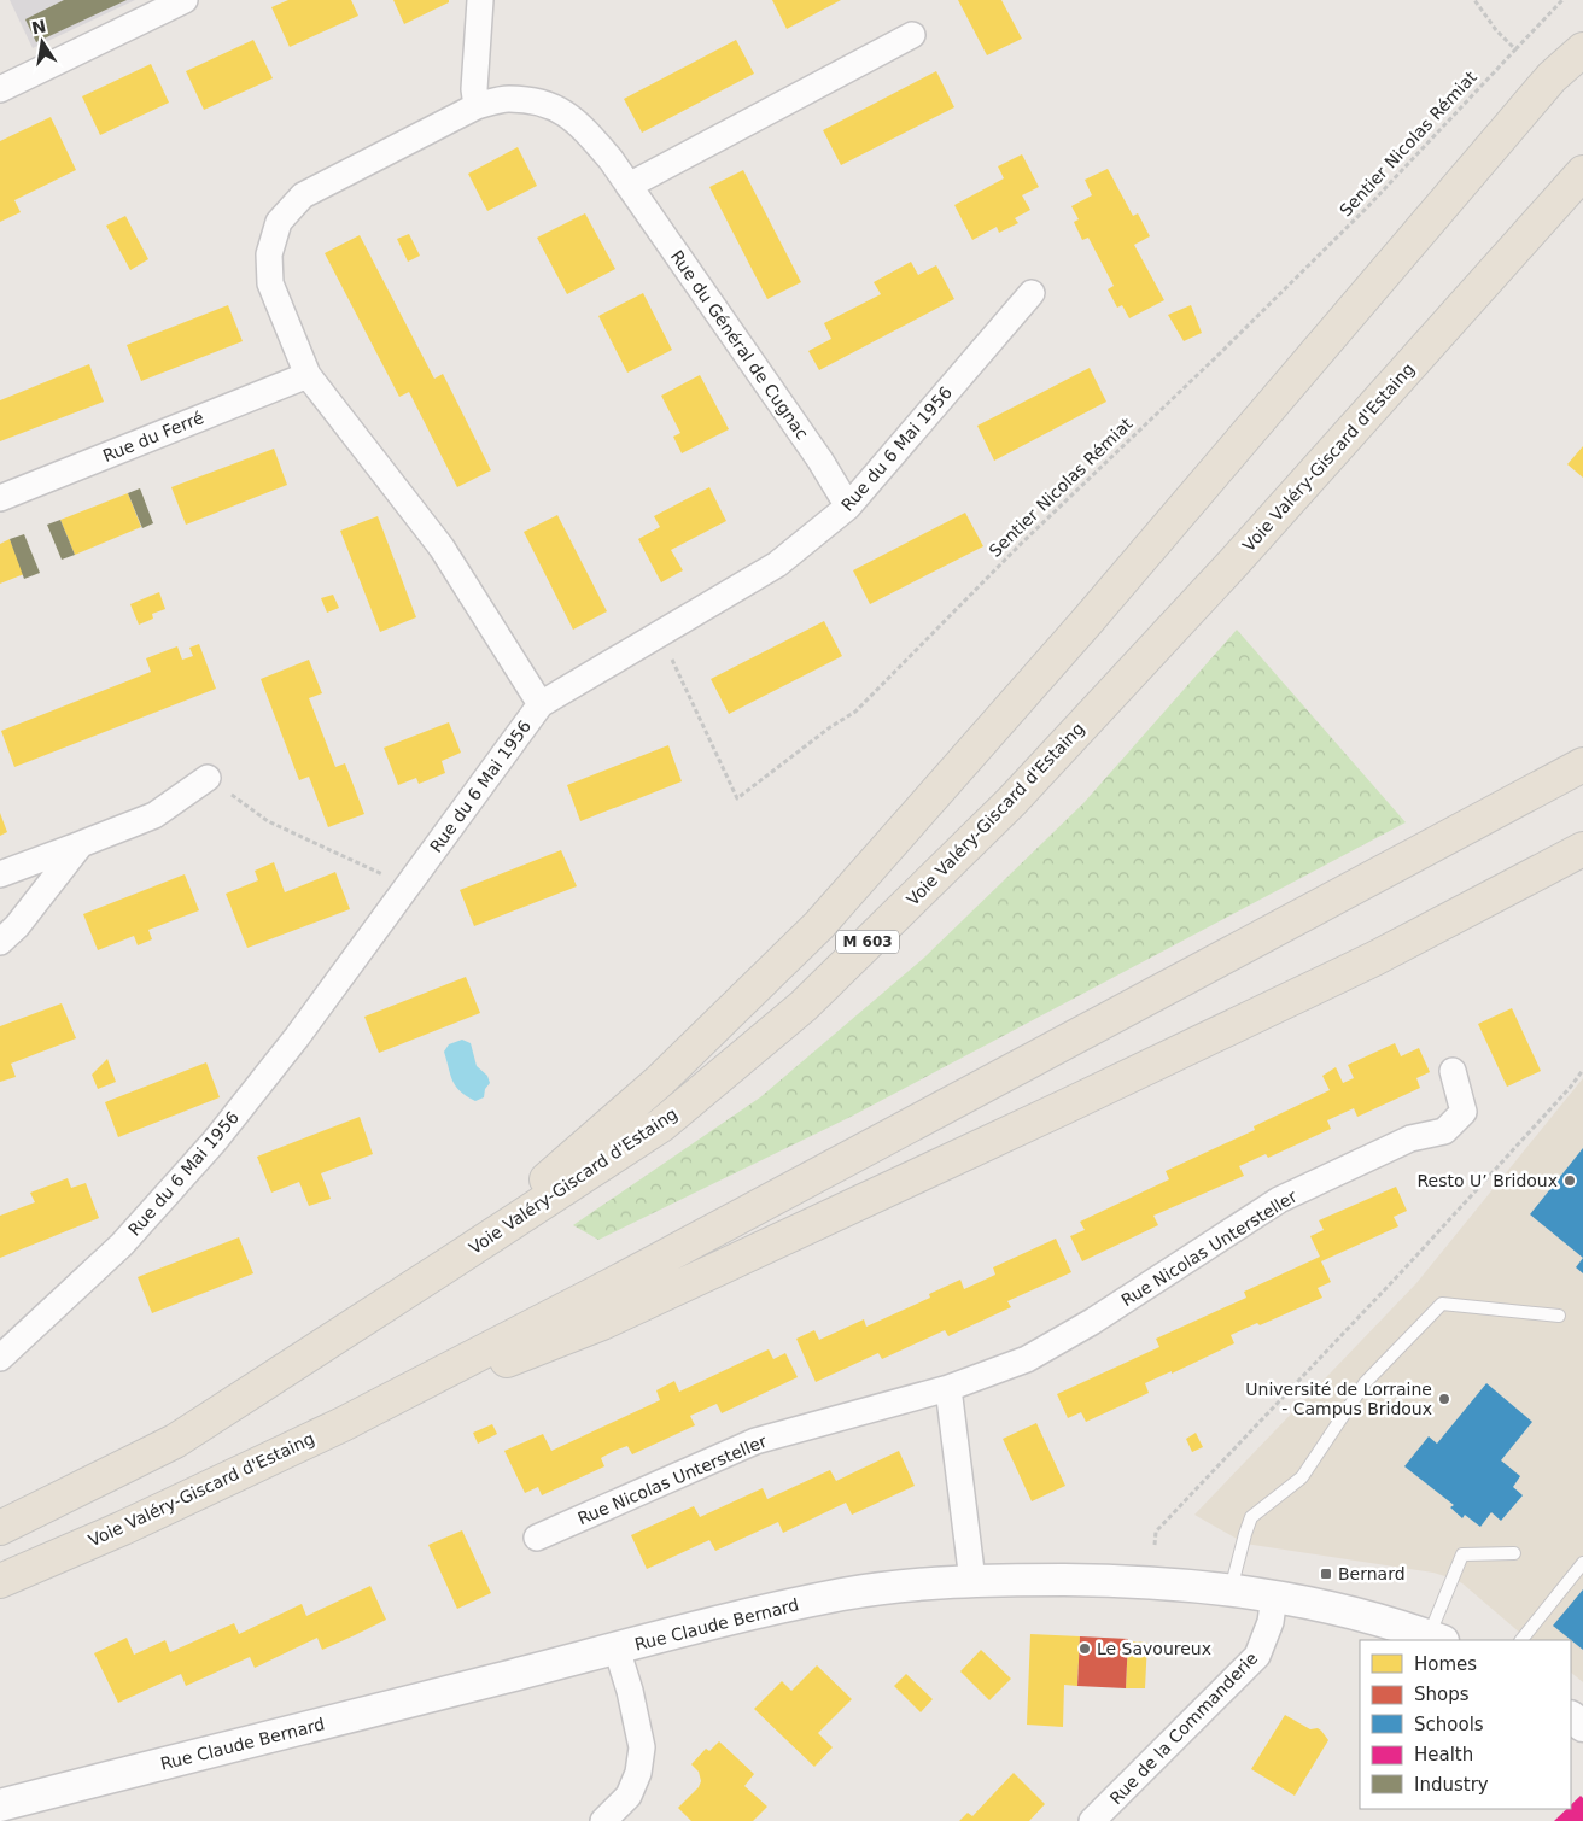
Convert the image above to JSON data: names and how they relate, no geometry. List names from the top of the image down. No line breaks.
{"streets":{"highway":["Voie Valéry-Giscard d'Estaing","M 603"],"street":["Rue du Général de Cugnac","Rue du Ferré","Rue du 6 Mai 1956","Rue Nicolas Untersteller","Rue Claude Bernard","Rue de la Commanderie"],"path":["Sentier Nicolas Rémiat"]},"crossings":[["Sentier Nicolas Rémiat","Rue du 6 Mai 1956"],["Rue du Général de Cugnac","Rue du Ferré"],["Rue du Général de Cugnac","Rue du 6 Mai 1956"],["Rue Claude Bernard","Rue de la Commanderie"]],"places":{"other":["Resto U’ Bridoux","Université de Lorraine - Campus Bridoux","Le Savoureux"],"transit":["Bernard"]},"legend":["Homes","Shops","Schools","Health","Industry"],"north":"top"}
